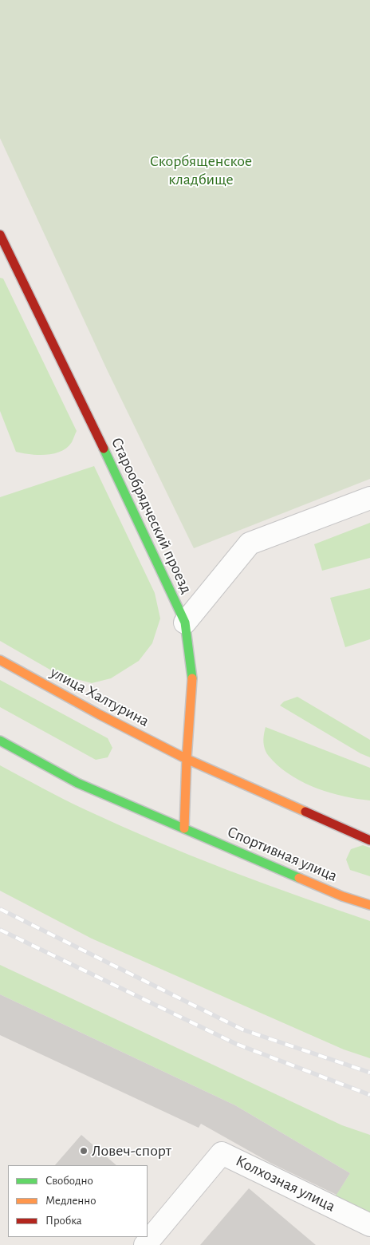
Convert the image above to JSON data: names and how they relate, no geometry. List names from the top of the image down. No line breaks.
{"streets":{"main road":["Старообрядческий проезд","улица Халтурина","Спортивная улица"],"street":["Колхозная улица"]},"crossings":[["Старообрядческий проезд","улица Халтурина"],["Старообрядческий проезд","Спортивная улица"]],"parks":["Скорбященское кладбище"],"places":["Ловеч-спорт"],"legend":["Свободно","Медленно","Пробка"]}
